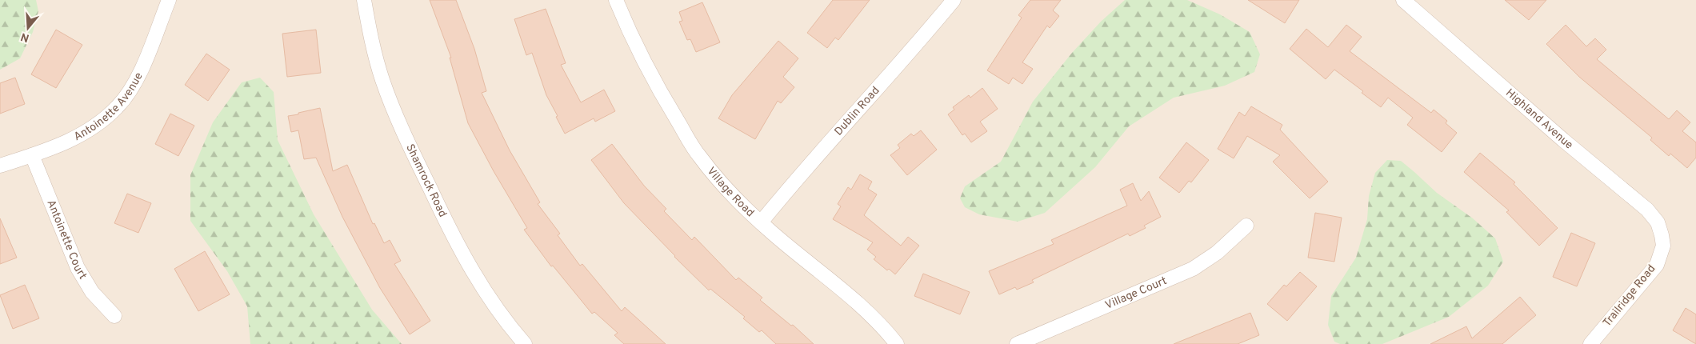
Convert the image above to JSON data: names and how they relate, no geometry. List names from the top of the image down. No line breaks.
{"streets":{"street":["Antoinette Avenue","Dublin Road","Highland Avenue","Shamrock Road","Village Road","Antoinette Court","Village Court","Trailridge Road"]},"crossings":[["Antoinette Avenue","Antoinette Court"],["Dublin Road","Village Road"],["Highland Avenue","Trailridge Road"]],"north":"bottom"}
